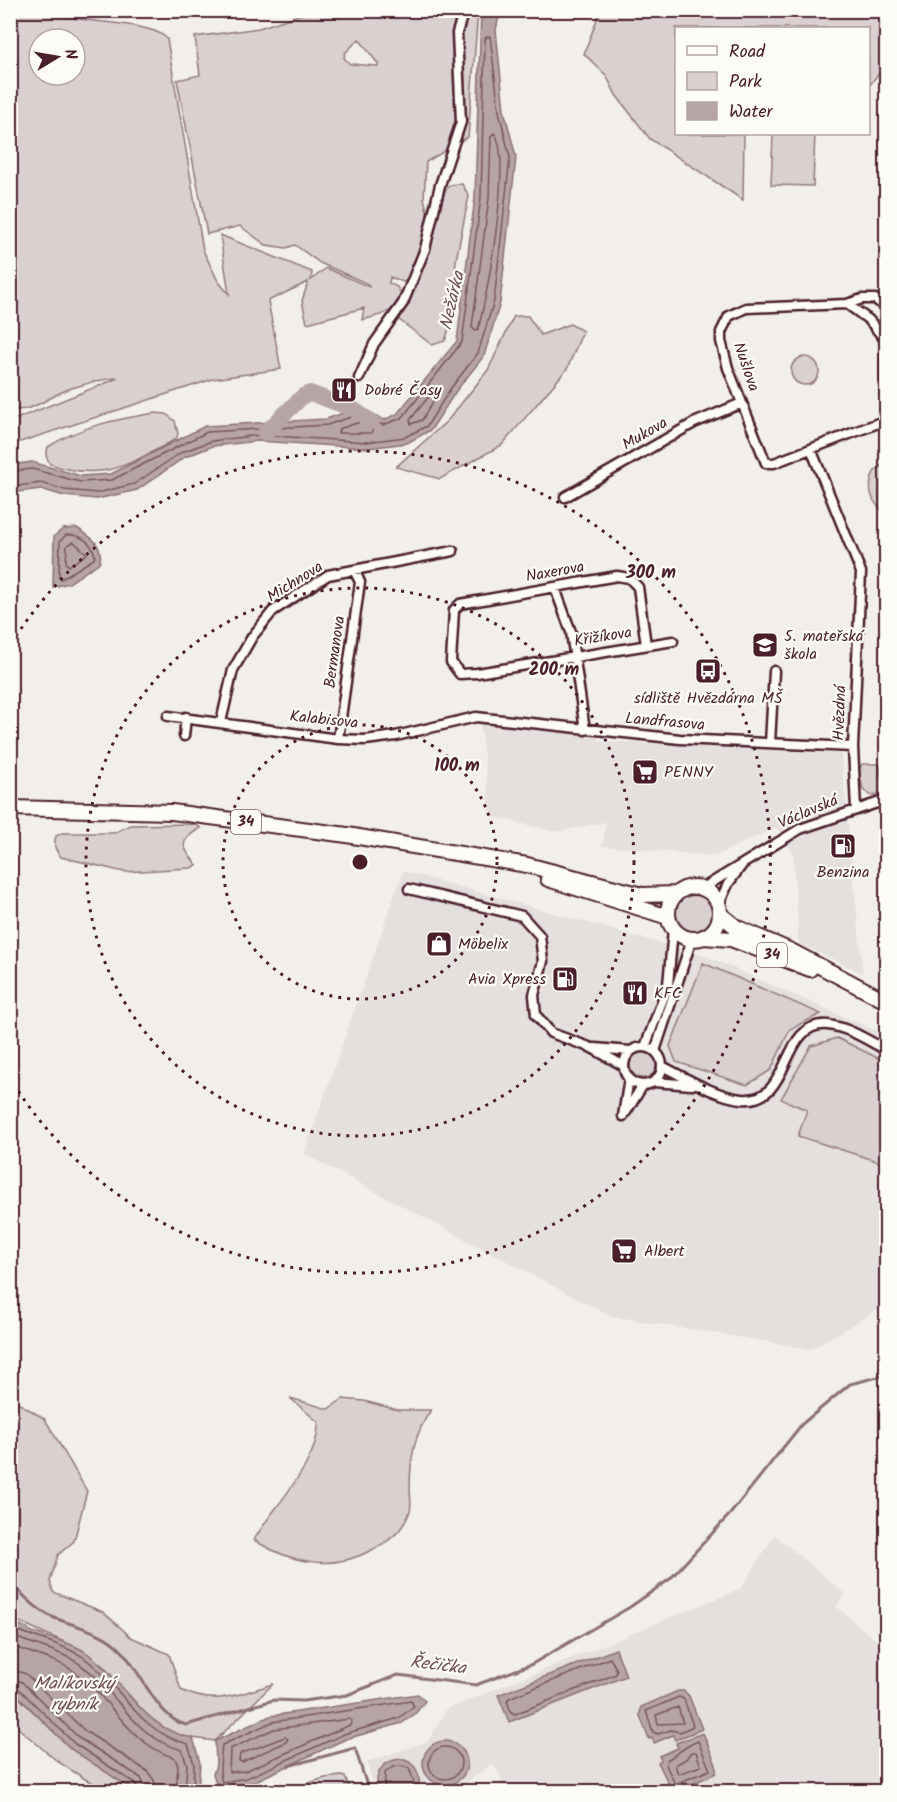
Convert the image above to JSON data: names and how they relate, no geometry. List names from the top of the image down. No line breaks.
{"streets":{"main road":["34"],"street":["Nušlova","Mukova","Naxerova","Michnova","Křižíkova","Bermanova","Hvězdná","Kalabisova","Landfrasova","Václavská"]},"crossings":[["Nušlova","Mukova"],["Nušlova","Hvězdná"],["Naxerova","Křižíkova"],["Michnova","Bermanova"],["Michnova","Kalabisova"],["Bermanova","Kalabisova"],["Hvězdná","Landfrasova"],["Hvězdná","Václavská"],["Kalabisova","Landfrasova"],["Václavská","34"]],"water":["Nežárka","Řečička","Malíkovský rybník"],"places":{"restaurant":["Dobré Časy","KFC"],"school or university":["5. mateřská škola"],"bus stop":["sídliště Hvězdárna MŠ"],"supermarket":["PENNY","Albert"],"fuel station":["Benzina","Avia Xpress"],"shop":["Möbelix"]},"legend":["Road","Park","Water"],"north":"right","rings":["300 m","200 m","100 m"]}
